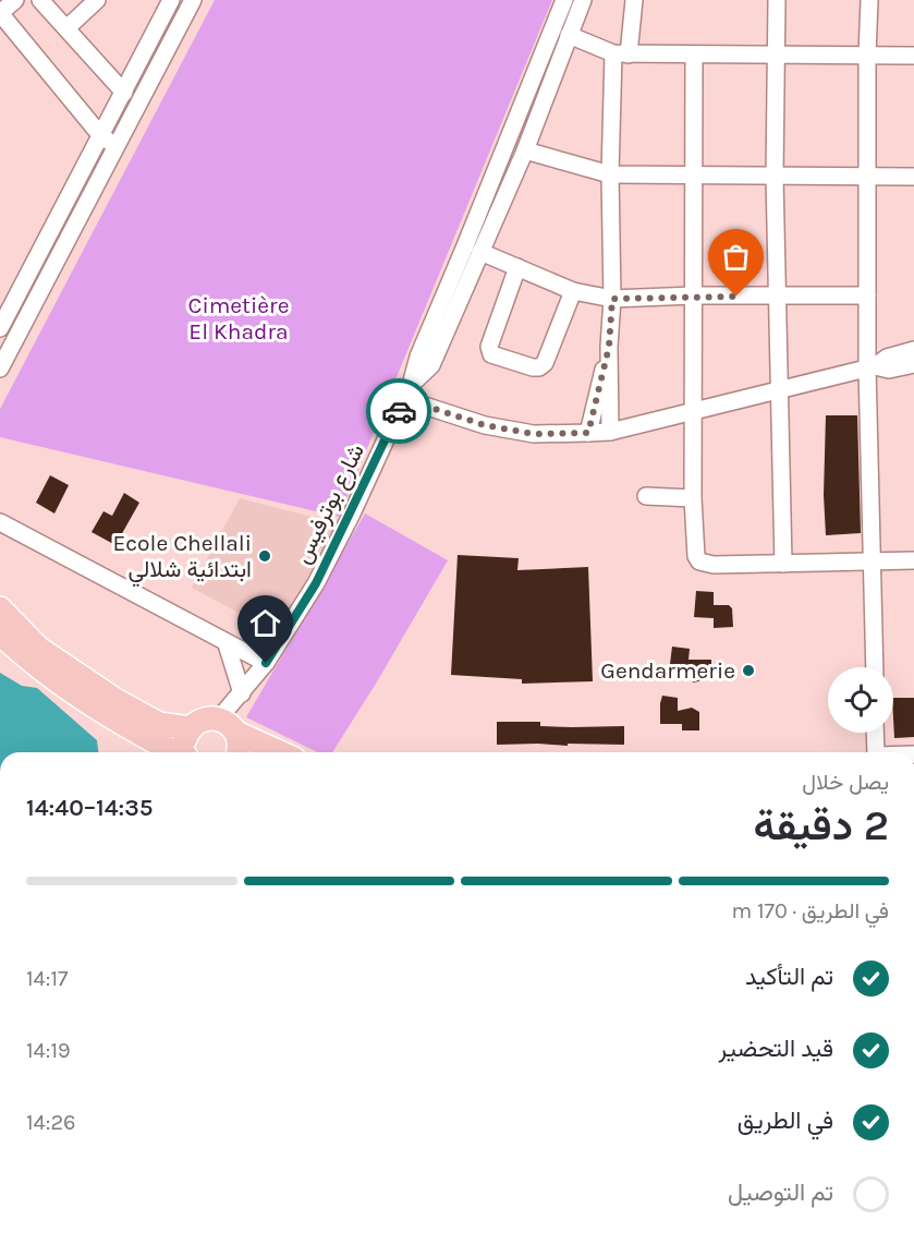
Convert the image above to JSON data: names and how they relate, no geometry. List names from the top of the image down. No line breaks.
{"streets":{"street":["شارع بوترفيس"]},"parks":["Cimetière El Khadra"],"places":["Ecole Chellali ابتدائية شلالي","Gendarmerie"],"page":{"heading":["2 دقيقة","يصل خلال","14:35–14:40"],"bar":"في الطريق · 170 m","list":[["تم التأكيد","14:17"],["قيد التحضير","14:19"],["في الطريق","14:26"],"تم التوصيل"]}}
